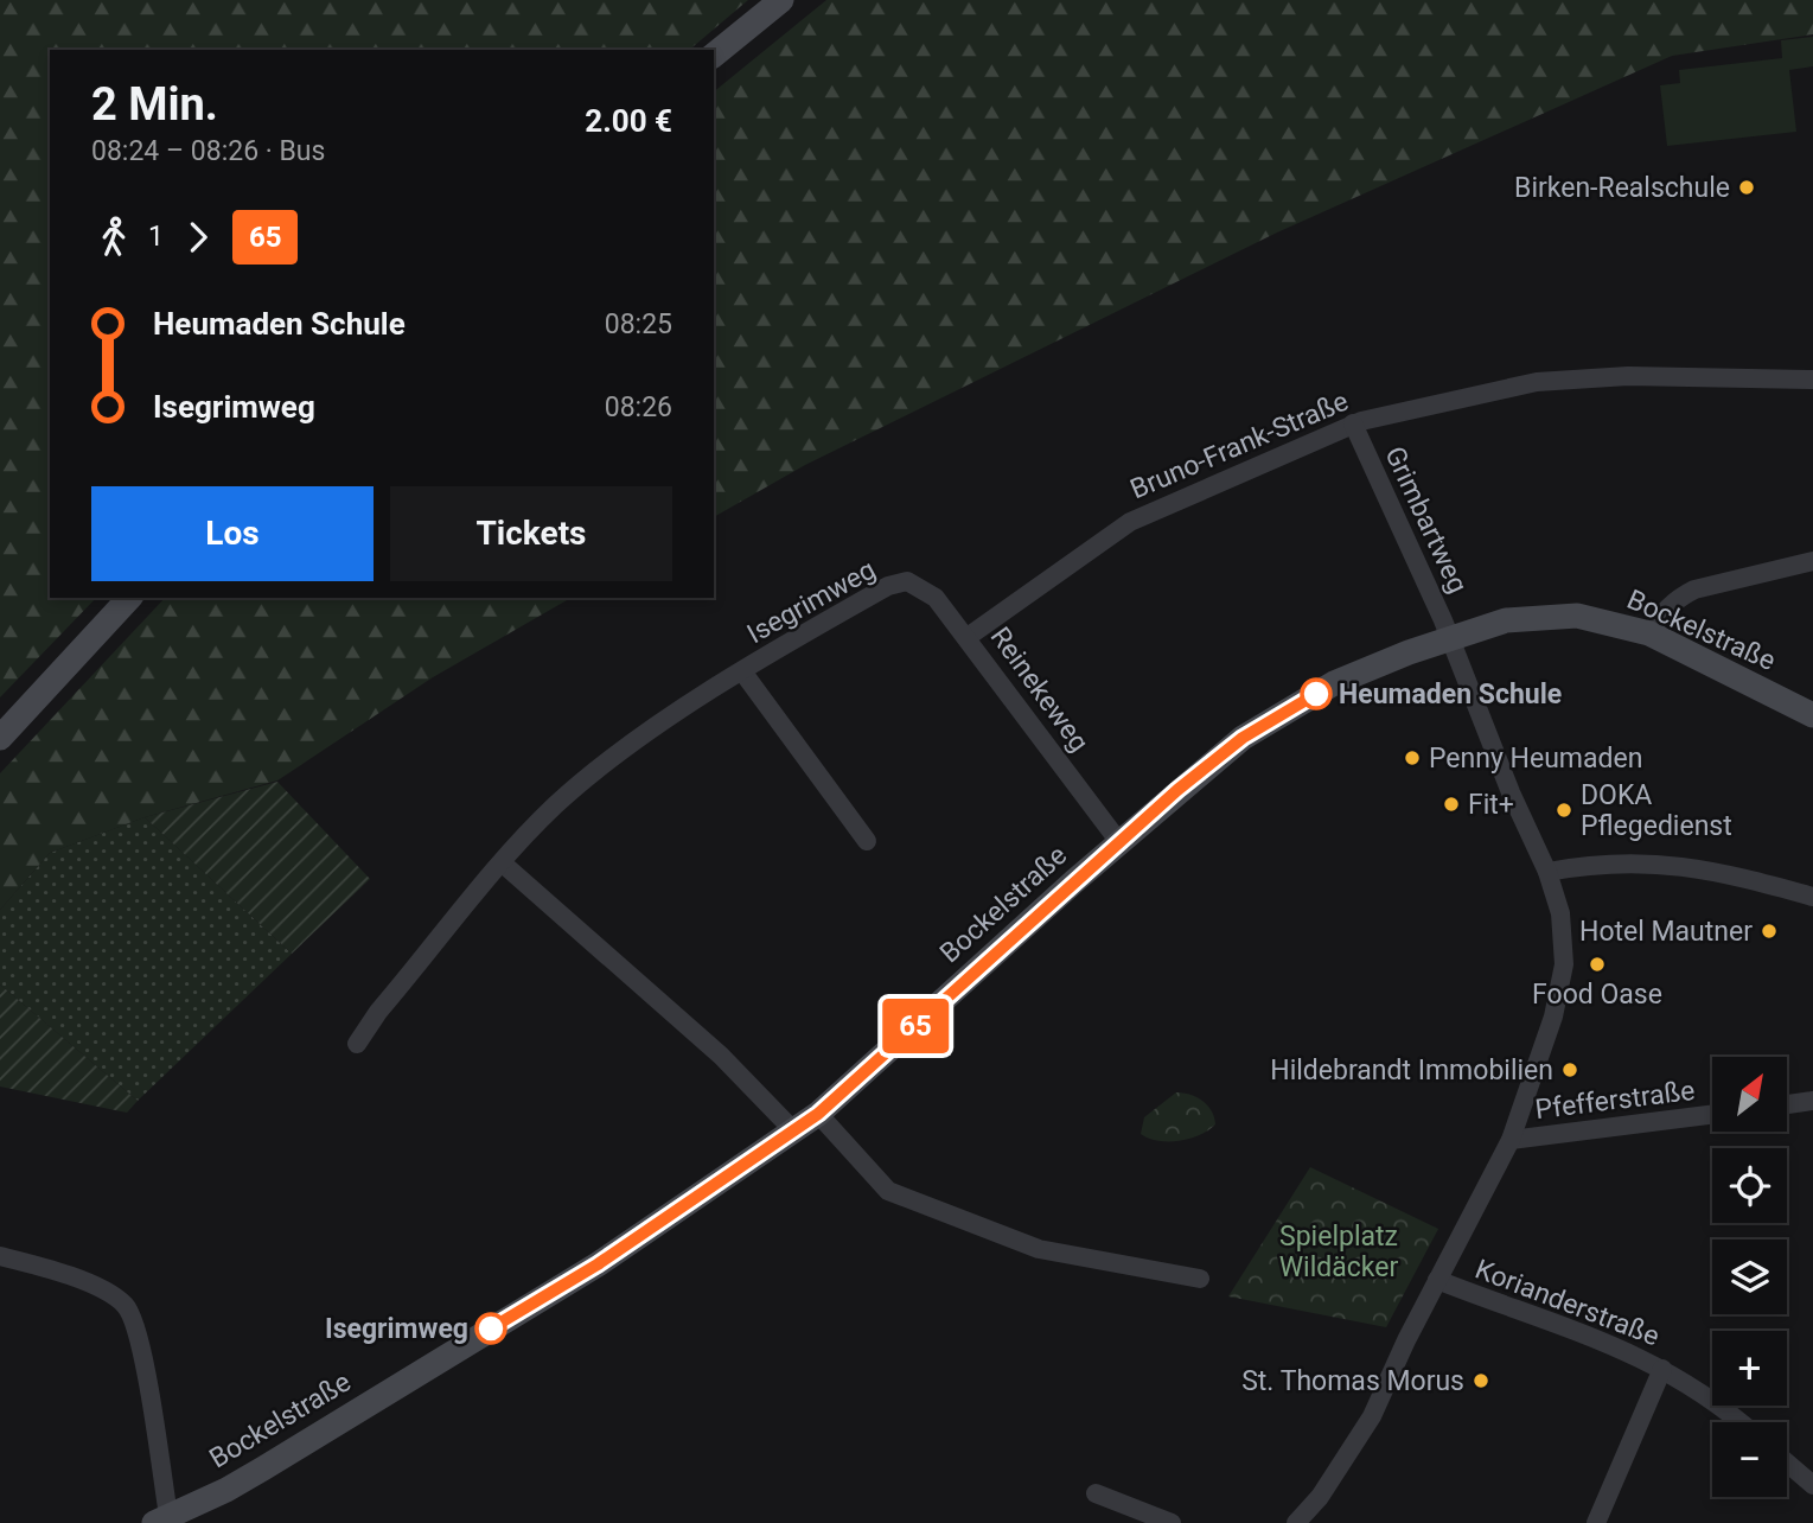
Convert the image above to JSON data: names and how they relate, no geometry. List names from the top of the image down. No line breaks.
{"streets":{"street":["Bruno-Frank-Straße","Grimbartweg","Isegrimweg","Bockelstraße","Reinekeweg","Pfefferstraße","Korianderstraße"]},"crossings":[["Bruno-Frank-Straße","Grimbartweg"],["Bruno-Frank-Straße","Reinekeweg"],["Grimbartweg","Bockelstraße"],["Grimbartweg","Pfefferstraße"],["Grimbartweg","Korianderstraße"],["Isegrimweg","Reinekeweg"],["Bockelstraße","Reinekeweg"]],"parks":["Spielplatz Wildäcker"],"places":["Birken-Realschule","Heumaden Schule","Penny Heumaden","Fit+","DOKA Pflegedienst","Hotel Mautner","Food Oase","Hildebrandt Immobilien","Isegrimweg","St. Thomas Morus"],"lines":["bus line 65"],"north":"top right","page":{"on_map":"65","heading":["2 Min.","08:24 – 08:26 · Bus","2.00 €"],"legs":["1","65"],"list":[{"name":"Heumaden Schule","value":"08:25"},{"name":"Isegrimweg","value":"08:26"}],"buttons":["Los","Tickets"],"map_buttons":["+","−"]}}
